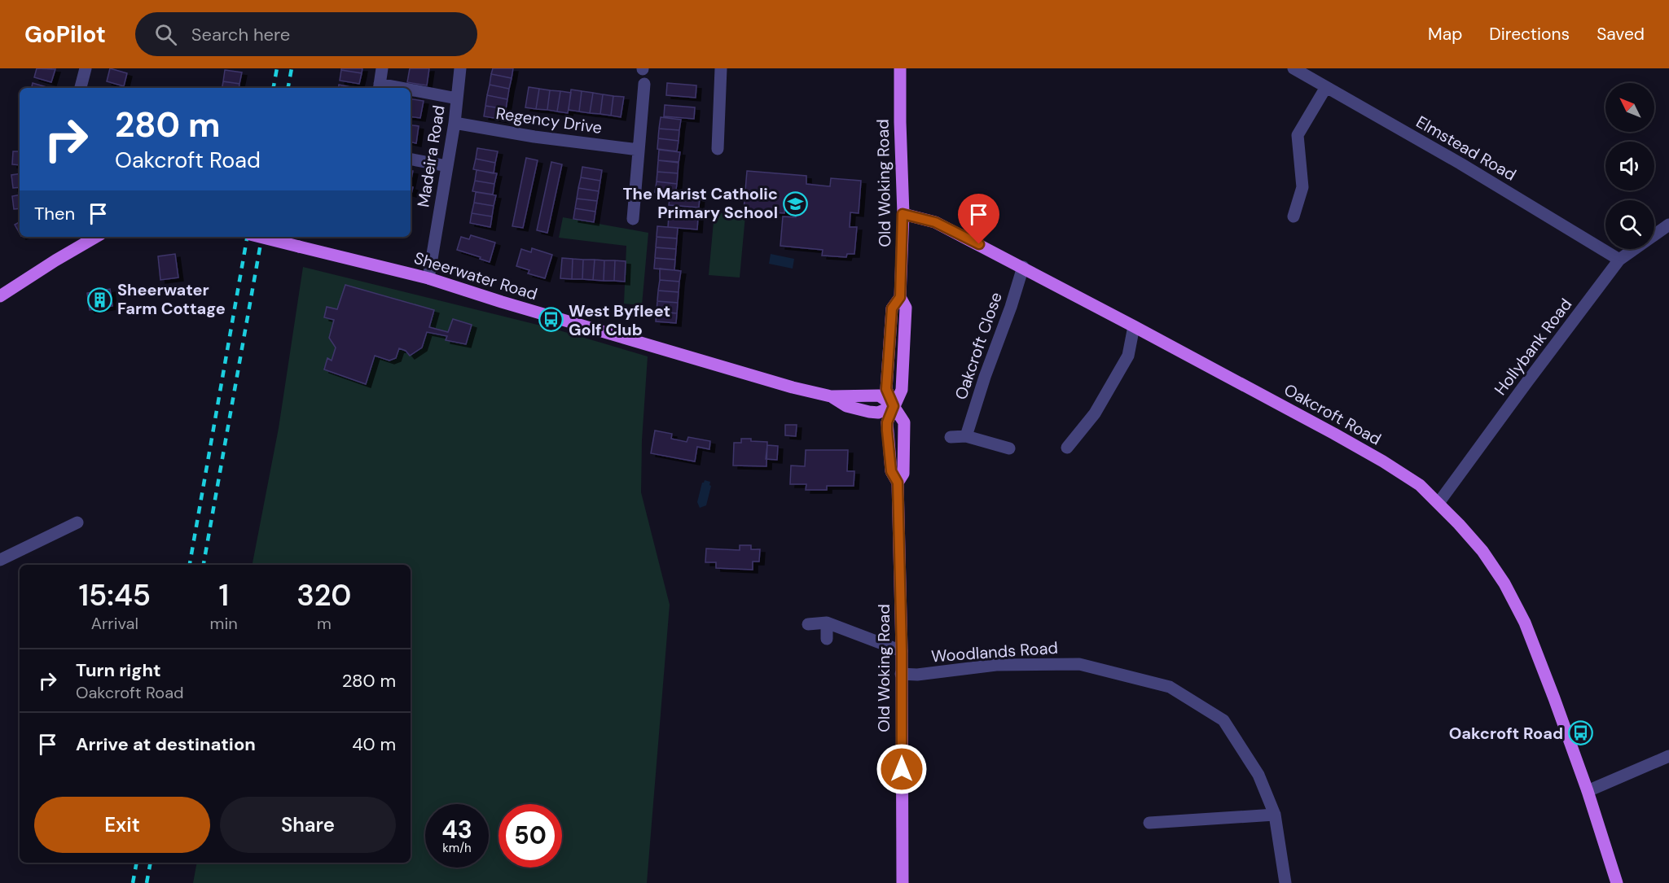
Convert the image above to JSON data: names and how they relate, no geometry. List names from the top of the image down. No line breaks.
{"streets":{"main road":["Old Woking Road","Sheerwater Road","Oakcroft Road"],"street":["Regency Drive","Elmstead Road","Madeira Road","Oakcroft Close","Hollybank Road","Woodlands Road"]},"crossings":[["Regency Drive","Madeira Road"],["Elmstead Road","Hollybank Road"],["Madeira Road","Sheerwater Road"],["Old Woking Road","Sheerwater Road"],["Old Woking Road","Oakcroft Road"],["Old Woking Road","Woodlands Road"],["Oakcroft Close","Oakcroft Road"],["Hollybank Road","Oakcroft Road"]],"places":{"school or university":["The Marist Catholic Primary School"],"building":["Sheerwater Farm Cottage"],"bus stop":["West Byfleet Golf Club","Oakcroft Road"]},"north":"top left","page":{"header":"GoPilot","search":"Search here","nav":["Map","Directions","Saved"],"turn":["280 m","Oakcroft Road"],"then":"Then","eta":["15:45","Arrival","1","min","320","m"],"list":[{"name":"Turn right","note":"Oakcroft Road","value":"280 m"},{"name":"Arrive at destination","value":"40 m"}],"buttons":["Exit","Share"],"speed":"43 km/h","limit":"50"}}
